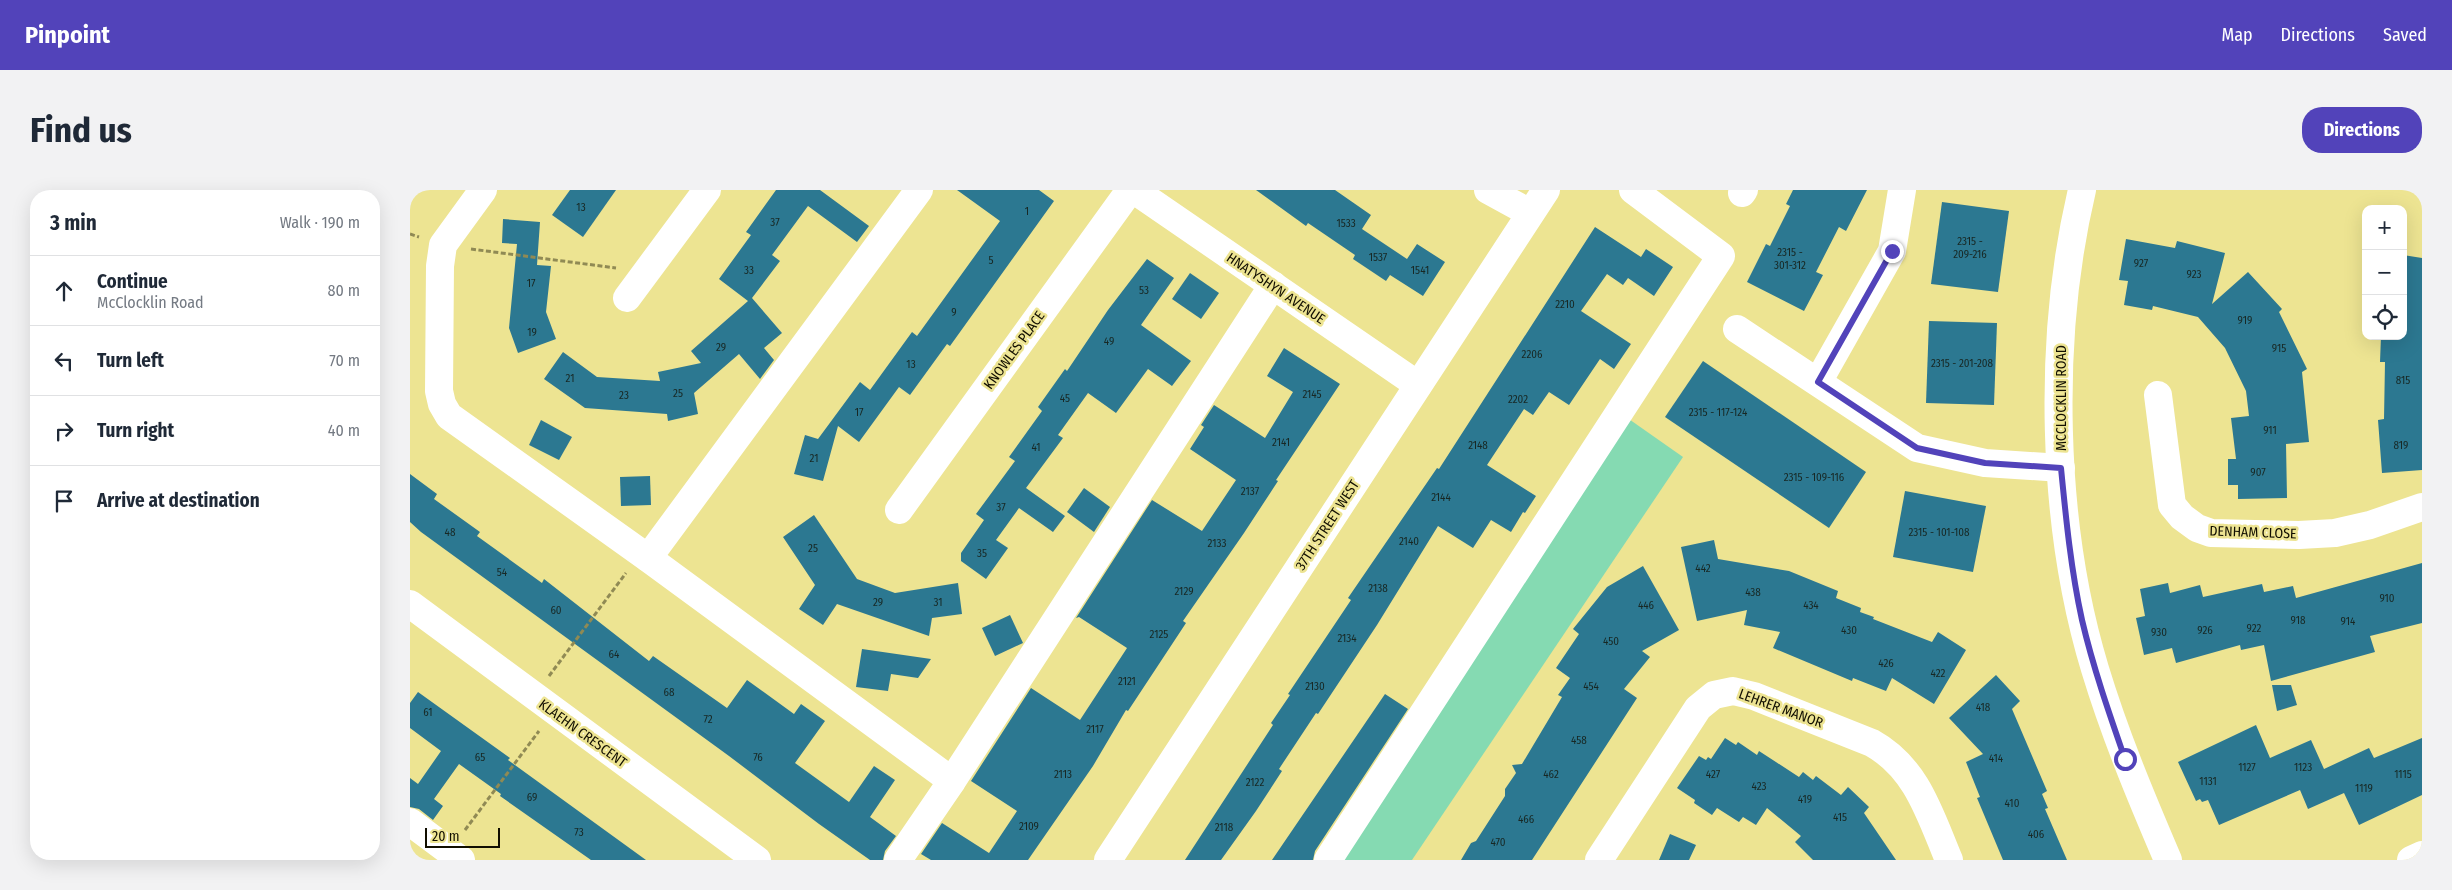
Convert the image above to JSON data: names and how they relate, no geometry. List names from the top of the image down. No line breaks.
{"streets":{"street":["HNATYSHYN AVENUE","KNOWLES PLACE","MCCLOCKLIN ROAD","37TH STREET WEST","DENHAM CLOSE","LEHRER MANOR","KLAEHN CRESCENT"]},"crossings":[["HNATYSHYN AVENUE","37TH STREET WEST"]],"house_numbers":["13","1","37","1533","2315 - 209-216","2315 - 301-312","1537","5","927","33","1541","923","17","53","2210","9","919","19","49","29","915","2206","2315 - 201-208","13","21","815","25","2145","23","45","2202","17","2315 - 117-124","911","2141","2148","819","41","21","907","2315 - 109-116","2137","2144","37","48","2315 - 101-108","2140","2133","25","35","442","54","2138","2129","438","910","29","31","446","434","60","918","914","922","430","926","930","2125","2134","450","64","426","422","2121","2130","454","68","418","61","72","2117","458","65","76","414","1127","1123","2113","462","427","1115","1131","2122","423","1119","69","419","410","415","466","2109","2118","73","406","470"],"scale_bar":"20 m","page":{"header":"Pinpoint","nav":["Map","Directions","Saved"],"buttons":"Directions","title":"Find us","heading":["3 min","Walk · 190 m"],"map_buttons":["+","−"],"list":[["Continue","McClocklin Road","80 m"],["Turn left","70 m"],["Turn right","40 m"],"Arrive at destination"],"scale":"20 m"}}
